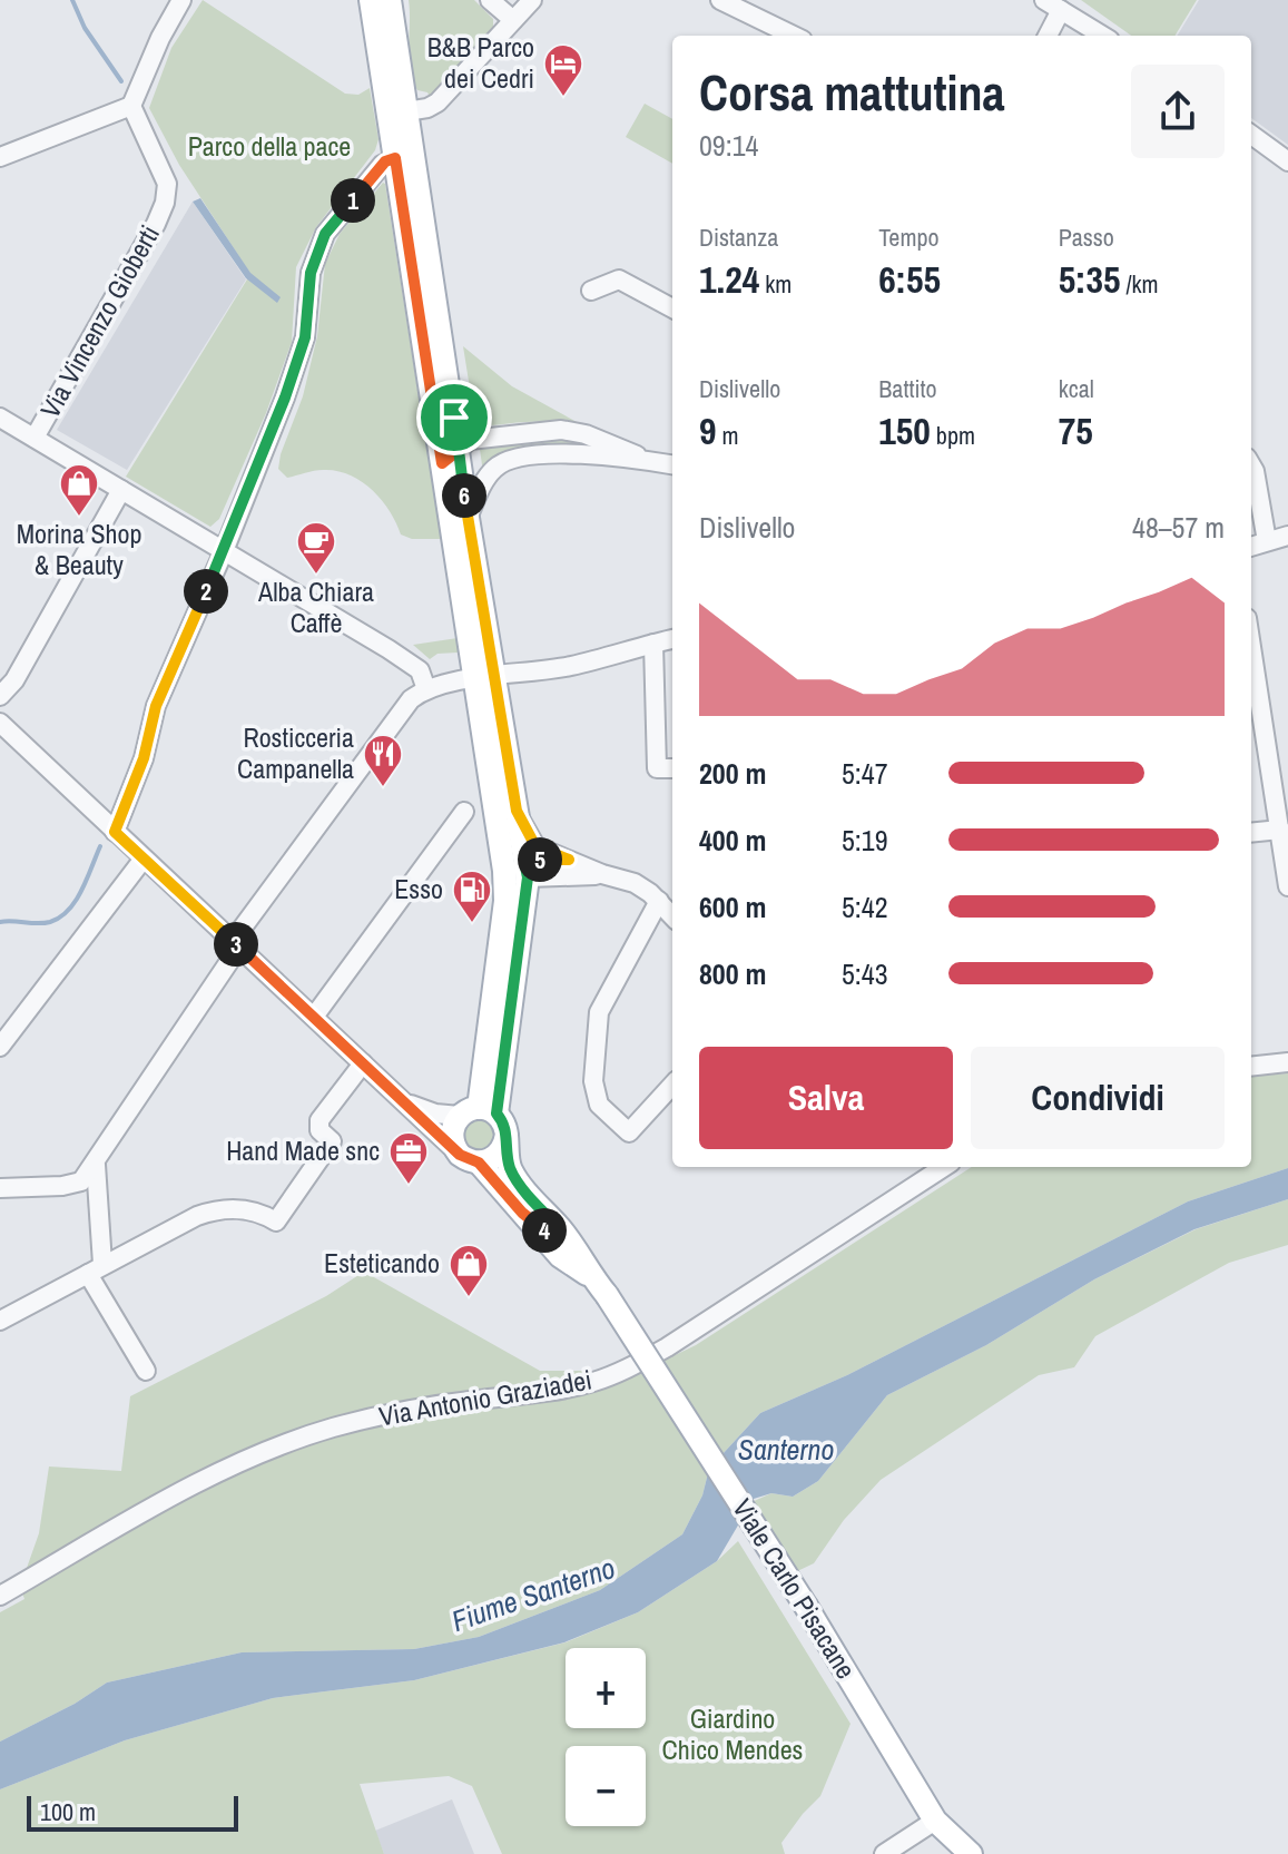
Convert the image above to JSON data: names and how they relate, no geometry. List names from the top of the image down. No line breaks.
{"streets":{"main road":["Viale Carlo Pisacane"],"street":["Via Vincenzo Gioberti","Via Antonio Graziadei"]},"water":["Santerno","Fiume Santerno"],"parks":["Parco della pace","Giardino Chico Mendes"],"places":{"hotel":["B&B Parco dei Cedri"],"shop":["Morina Shop & Beauty","Esteticando"],"cafe":["Alba Chiara Caffè"],"restaurant":["Rosticceria Campanella"],"fuel station":["Esso"],"office":["Hand Made snc"]},"scale_bar":"100 m","page":{"heading":["Corsa mattutina","09:14"],"pins":["1","6","2","5","3","4"],"stats":[["Distanza","1.24 km"],["Tempo","6:55"],["Passo","5:35 /km"],["Dislivello","9 m"],["Battito","150 bpm"],["kcal","75"]],"chart":["Dislivello","48–57 m"],"list":[{"name":"200 m","note":"5:47"},{"name":"400 m","note":"5:19"},{"name":"600 m","note":"5:42"},{"name":"800 m","note":"5:43"}],"buttons":["Salva","Condividi"],"map_buttons":["+","−"],"scale":"100 m"}}
